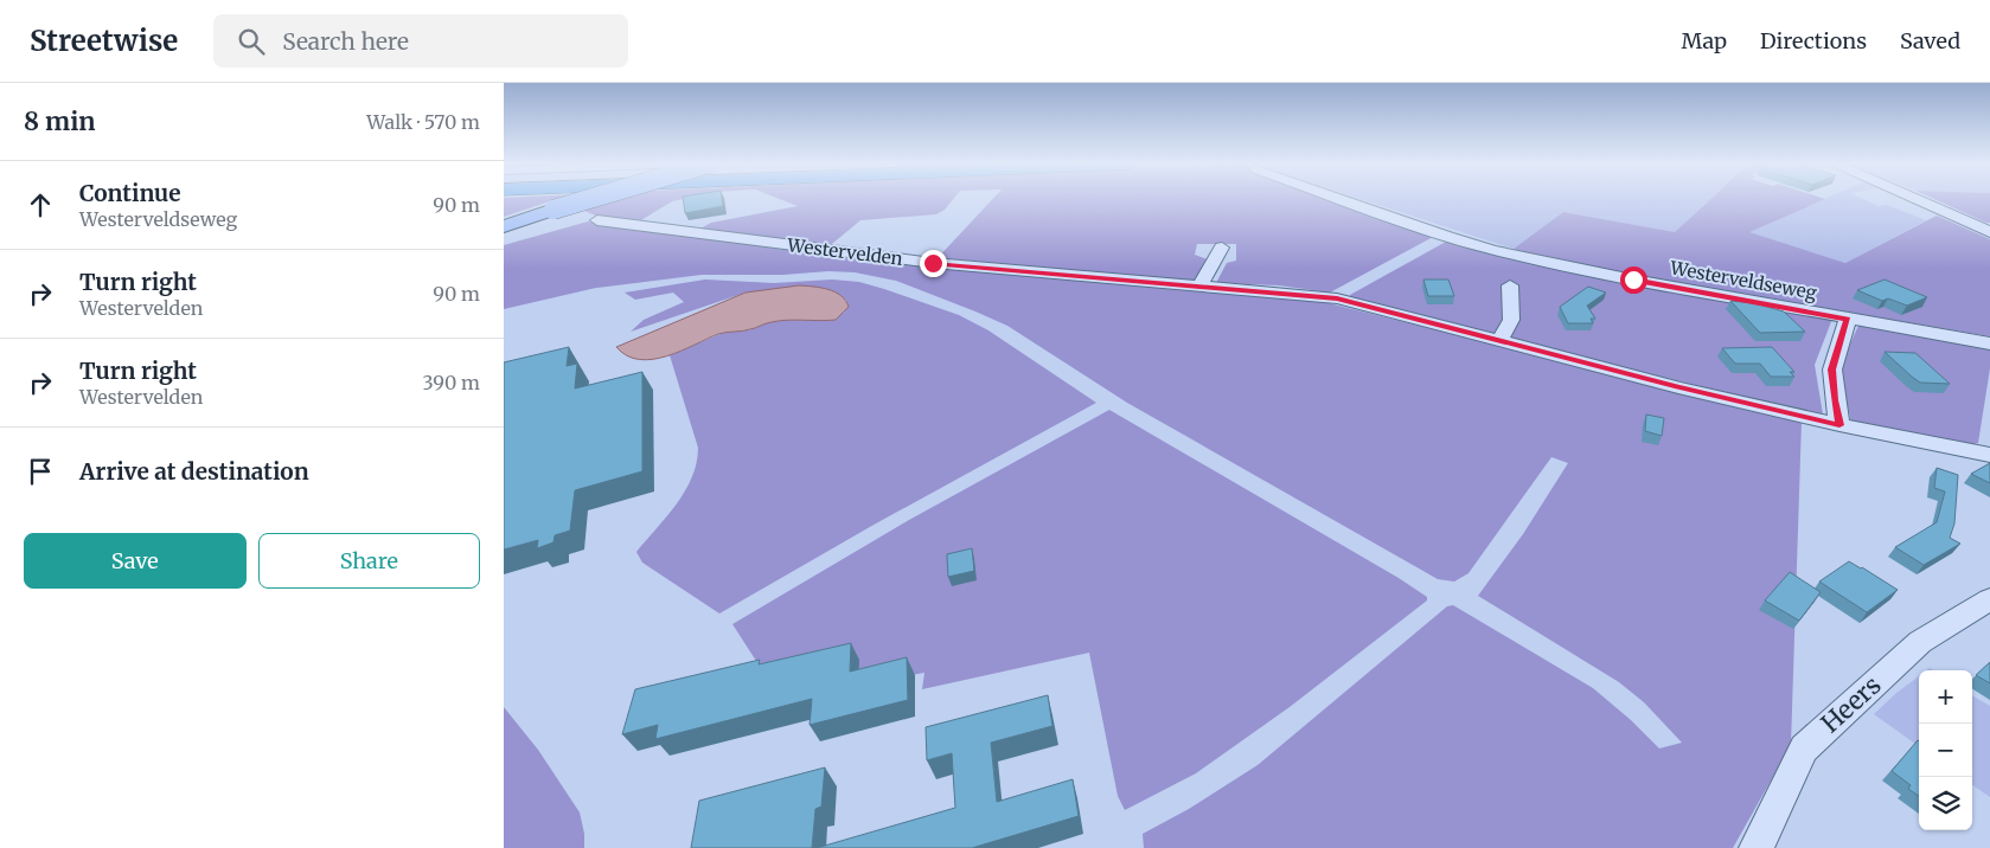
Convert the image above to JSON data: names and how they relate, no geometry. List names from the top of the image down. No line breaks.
{"streets":{"street":["Westervelden","Westerveldseweg","Heers"]},"page":{"header":"Streetwise","search":"Search here","nav":["Map","Directions","Saved"],"heading":["8 min","Walk · 570 m"],"list":[["Continue","Westerveldseweg","90 m"],["Turn right","Westervelden","90 m"],["Turn right","Westervelden","390 m"],"Arrive at destination"],"buttons":["Save","Share"],"map_buttons":["+","−"]}}
